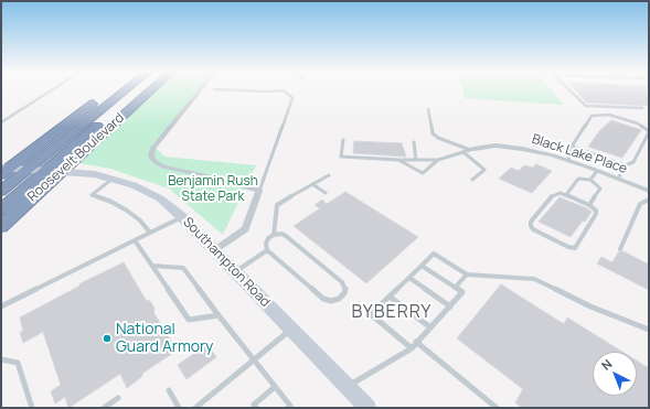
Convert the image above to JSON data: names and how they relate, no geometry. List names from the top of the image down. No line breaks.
{"streets":{"highway":["Roosevelt Boulevard"],"street":["Black Lake Place","Southampton Road"]},"crossings":[["Roosevelt Boulevard","Southampton Road"]],"districts":["BYBERRY"],"parks":["Benjamin Rush State Park"],"places":["National Guard Armory"],"north":"top left"}
